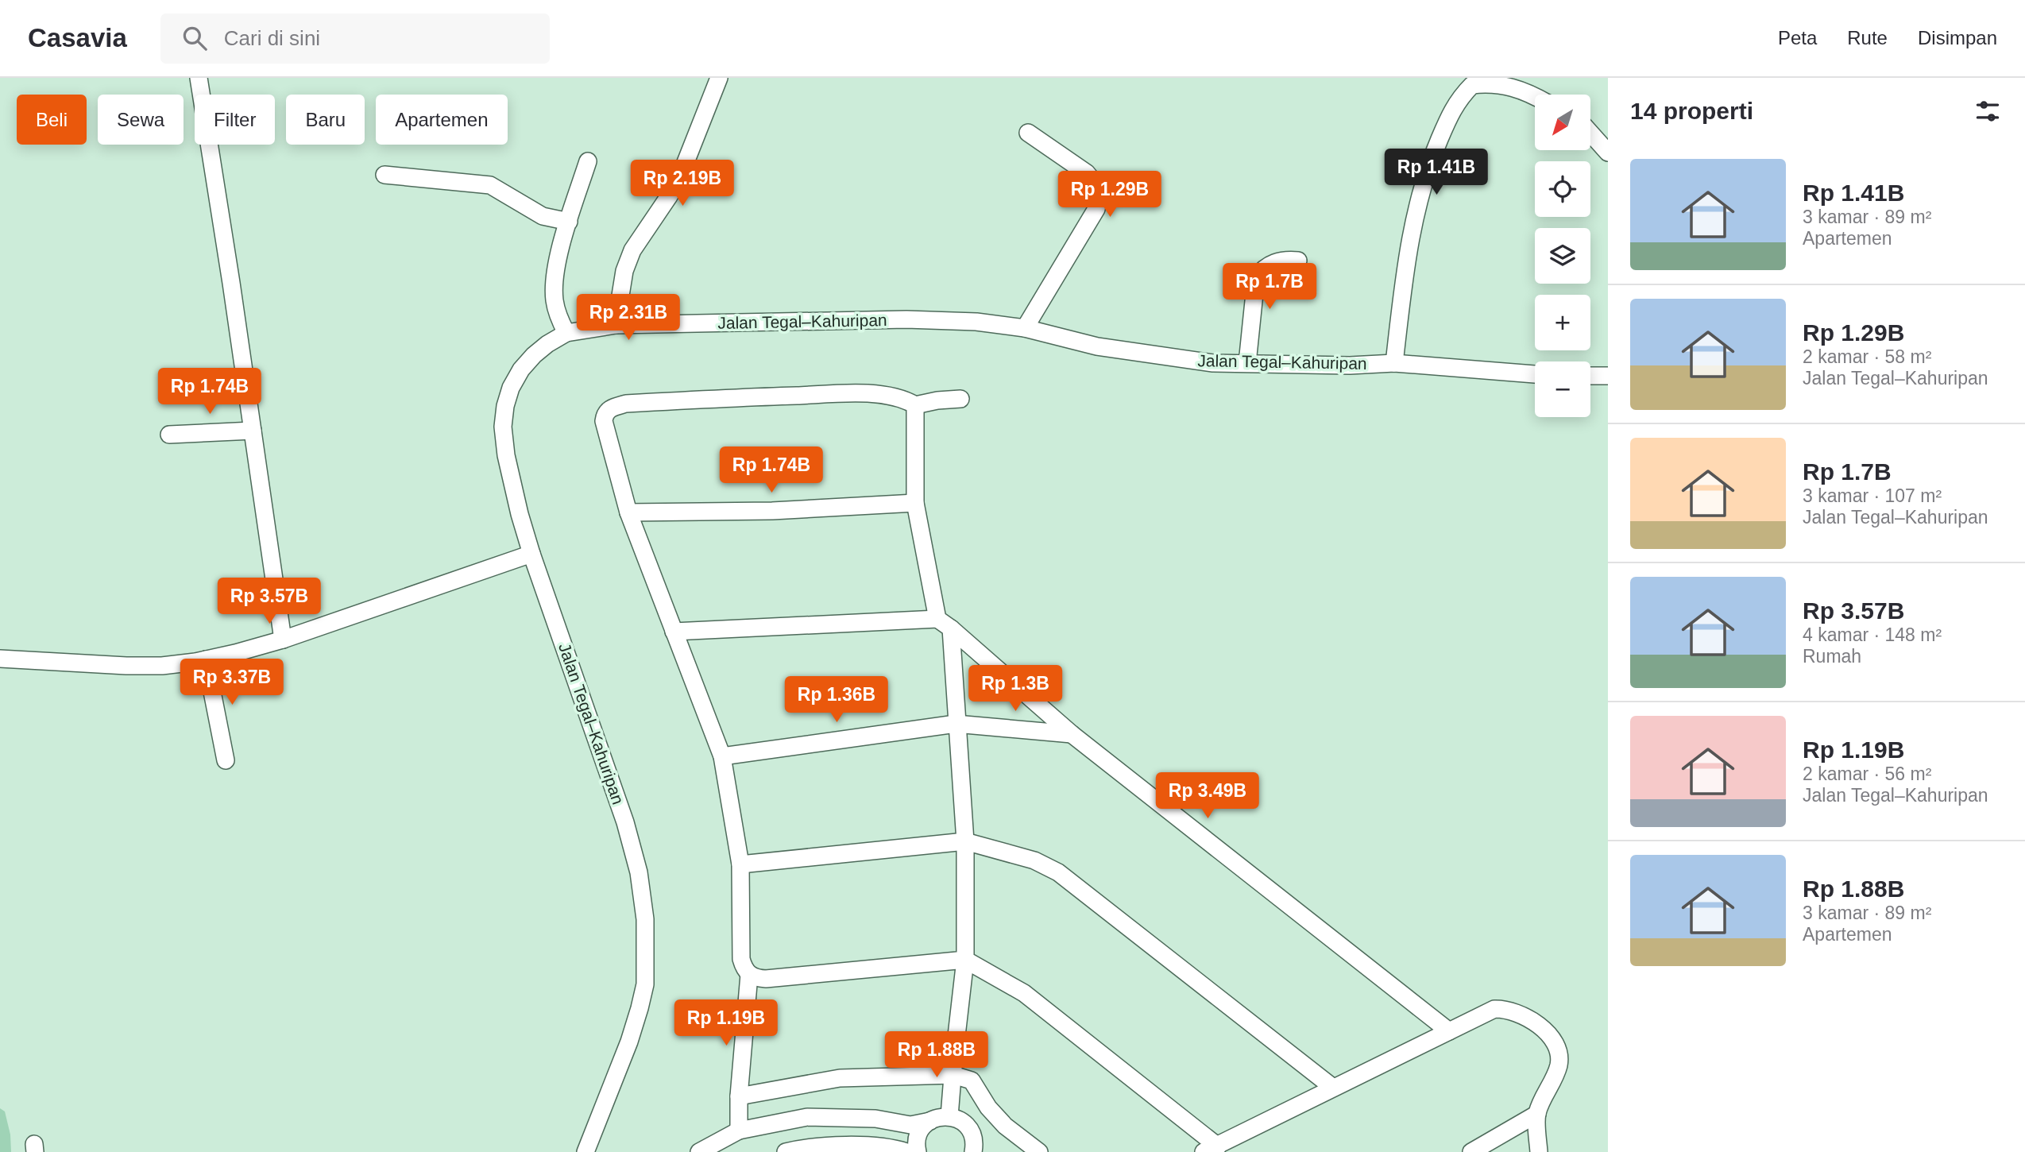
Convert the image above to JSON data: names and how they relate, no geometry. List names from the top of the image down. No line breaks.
{"streets":{"street":["Jalan Tegal–Kahuripan"]},"north":"bottom left","page":{"header":"Casavia","search":"Cari di sini","nav":["Peta","Rute","Disimpan"],"heading":"14 properti","map_buttons":["+","−"],"chip":["Beli","Sewa","Filter","Baru","Apartemen"],"list":[{"name":"Rp 1.41B","note":"3 kamar · 89 m² · Apartemen"},{"name":"Rp 1.29B","note":"2 kamar · 58 m² · Jalan Tegal–Kahuripan"},{"name":"Rp 1.7B","note":"3 kamar · 107 m² · Jalan Tegal–Kahuripan"},{"name":"Rp 3.57B","note":"4 kamar · 148 m² · Rumah"},{"name":"Rp 1.19B","note":"2 kamar · 56 m² · Jalan Tegal–Kahuripan"},{"name":"Rp 1.88B","note":"3 kamar · 89 m² · Apartemen"}],"price":["Rp 1.41B","Rp 2.19B","Rp 1.29B","Rp 1.7B","Rp 2.31B","Rp 1.74B","Rp 1.74B","Rp 3.57B","Rp 3.37B","Rp 1.3B","Rp 1.36B","Rp 3.49B","Rp 1.19B","Rp 1.88B"]}}
